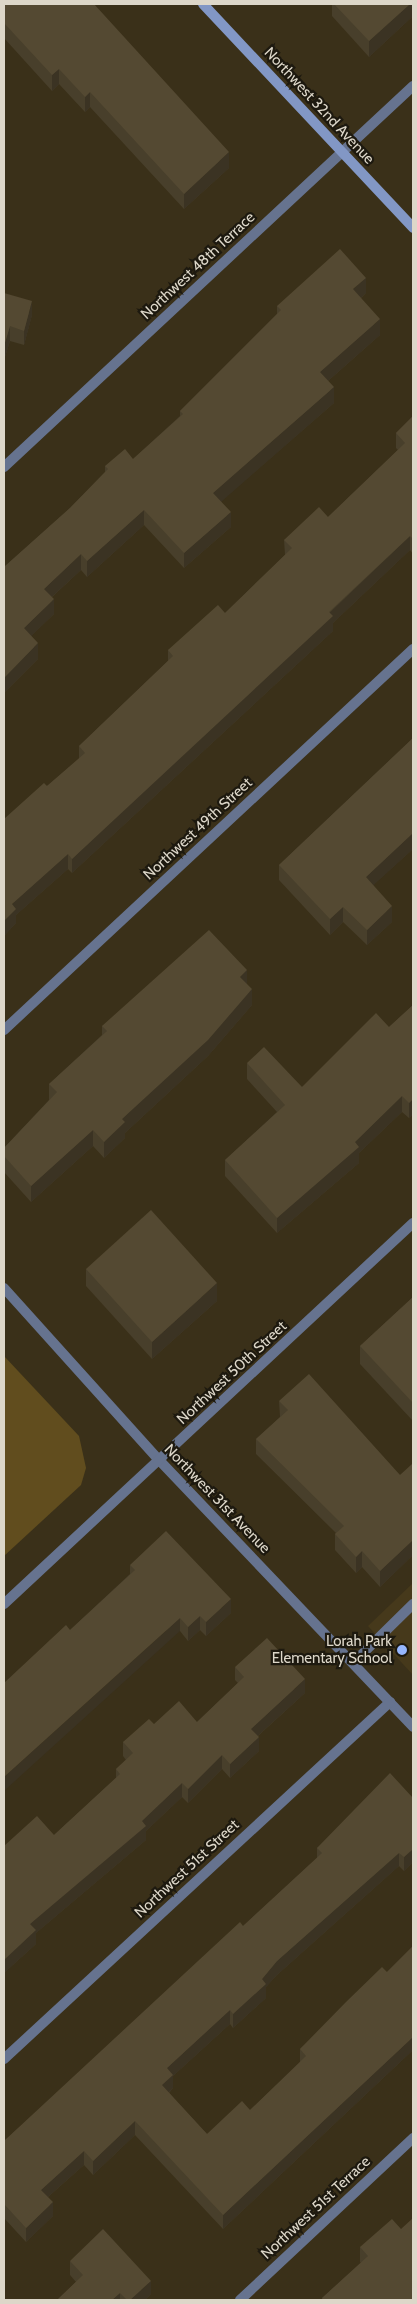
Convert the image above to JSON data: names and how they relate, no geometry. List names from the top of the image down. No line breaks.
{"streets":{"main road":["Northwest 32nd Avenue"],"street":["Northwest 48th Terrace","Northwest 49th Street","Northwest 50th Street","Northwest 31st Avenue","Northwest 51st Street","Northwest 51st Terrace"]},"crossings":[["Northwest 32nd Avenue","Northwest 48th Terrace"],["Northwest 50th Street","Northwest 31st Avenue"],["Northwest 31st Avenue","Northwest 51st Street"]],"places":["Lorah Park Elementary School"]}
